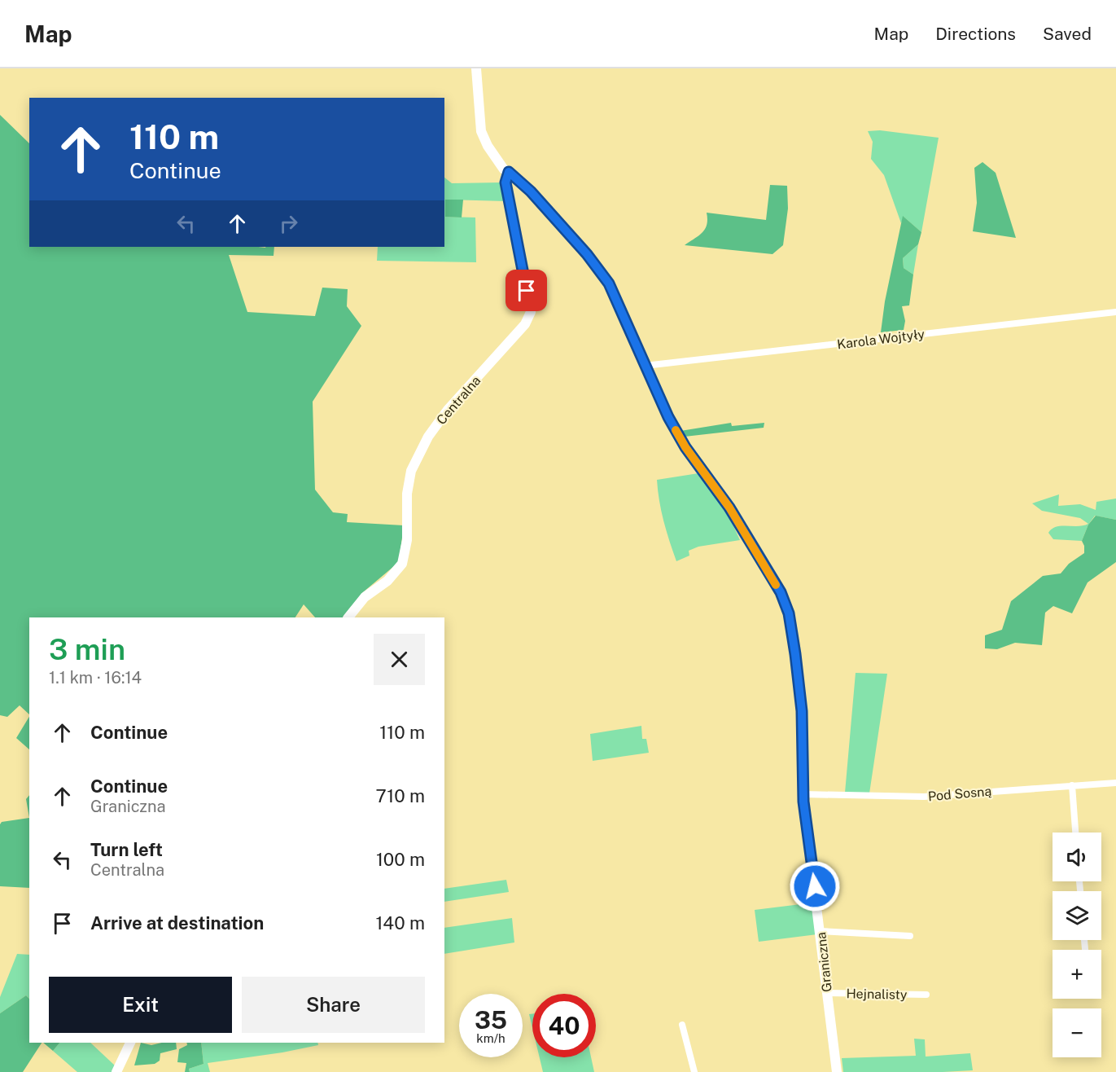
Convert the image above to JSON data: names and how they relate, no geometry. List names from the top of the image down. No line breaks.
{"streets":{"street":["Karola Wojtyły","Centralna","Pod Sosną","Graniczna","Hejnalisty"]},"crossings":[["Karola Wojtyły","Graniczna"],["Centralna","Graniczna"],["Pod Sosną","Graniczna"],["Graniczna","Hejnalisty"]],"page":{"header":"Map","nav":["Map","Directions","Saved"],"turn":["110 m","Continue"],"heading":["3 min","1.1 km · 16:14"],"list":[{"name":"Continue","value":"110 m"},{"name":"Continue","note":"Graniczna","value":"710 m"},{"name":"Turn left","note":"Centralna","value":"100 m"},{"name":"Arrive at destination","value":"140 m"}],"map_buttons":["+","−"],"buttons":["Exit","Share"],"speed":"35 km/h","limit":"40"}}
